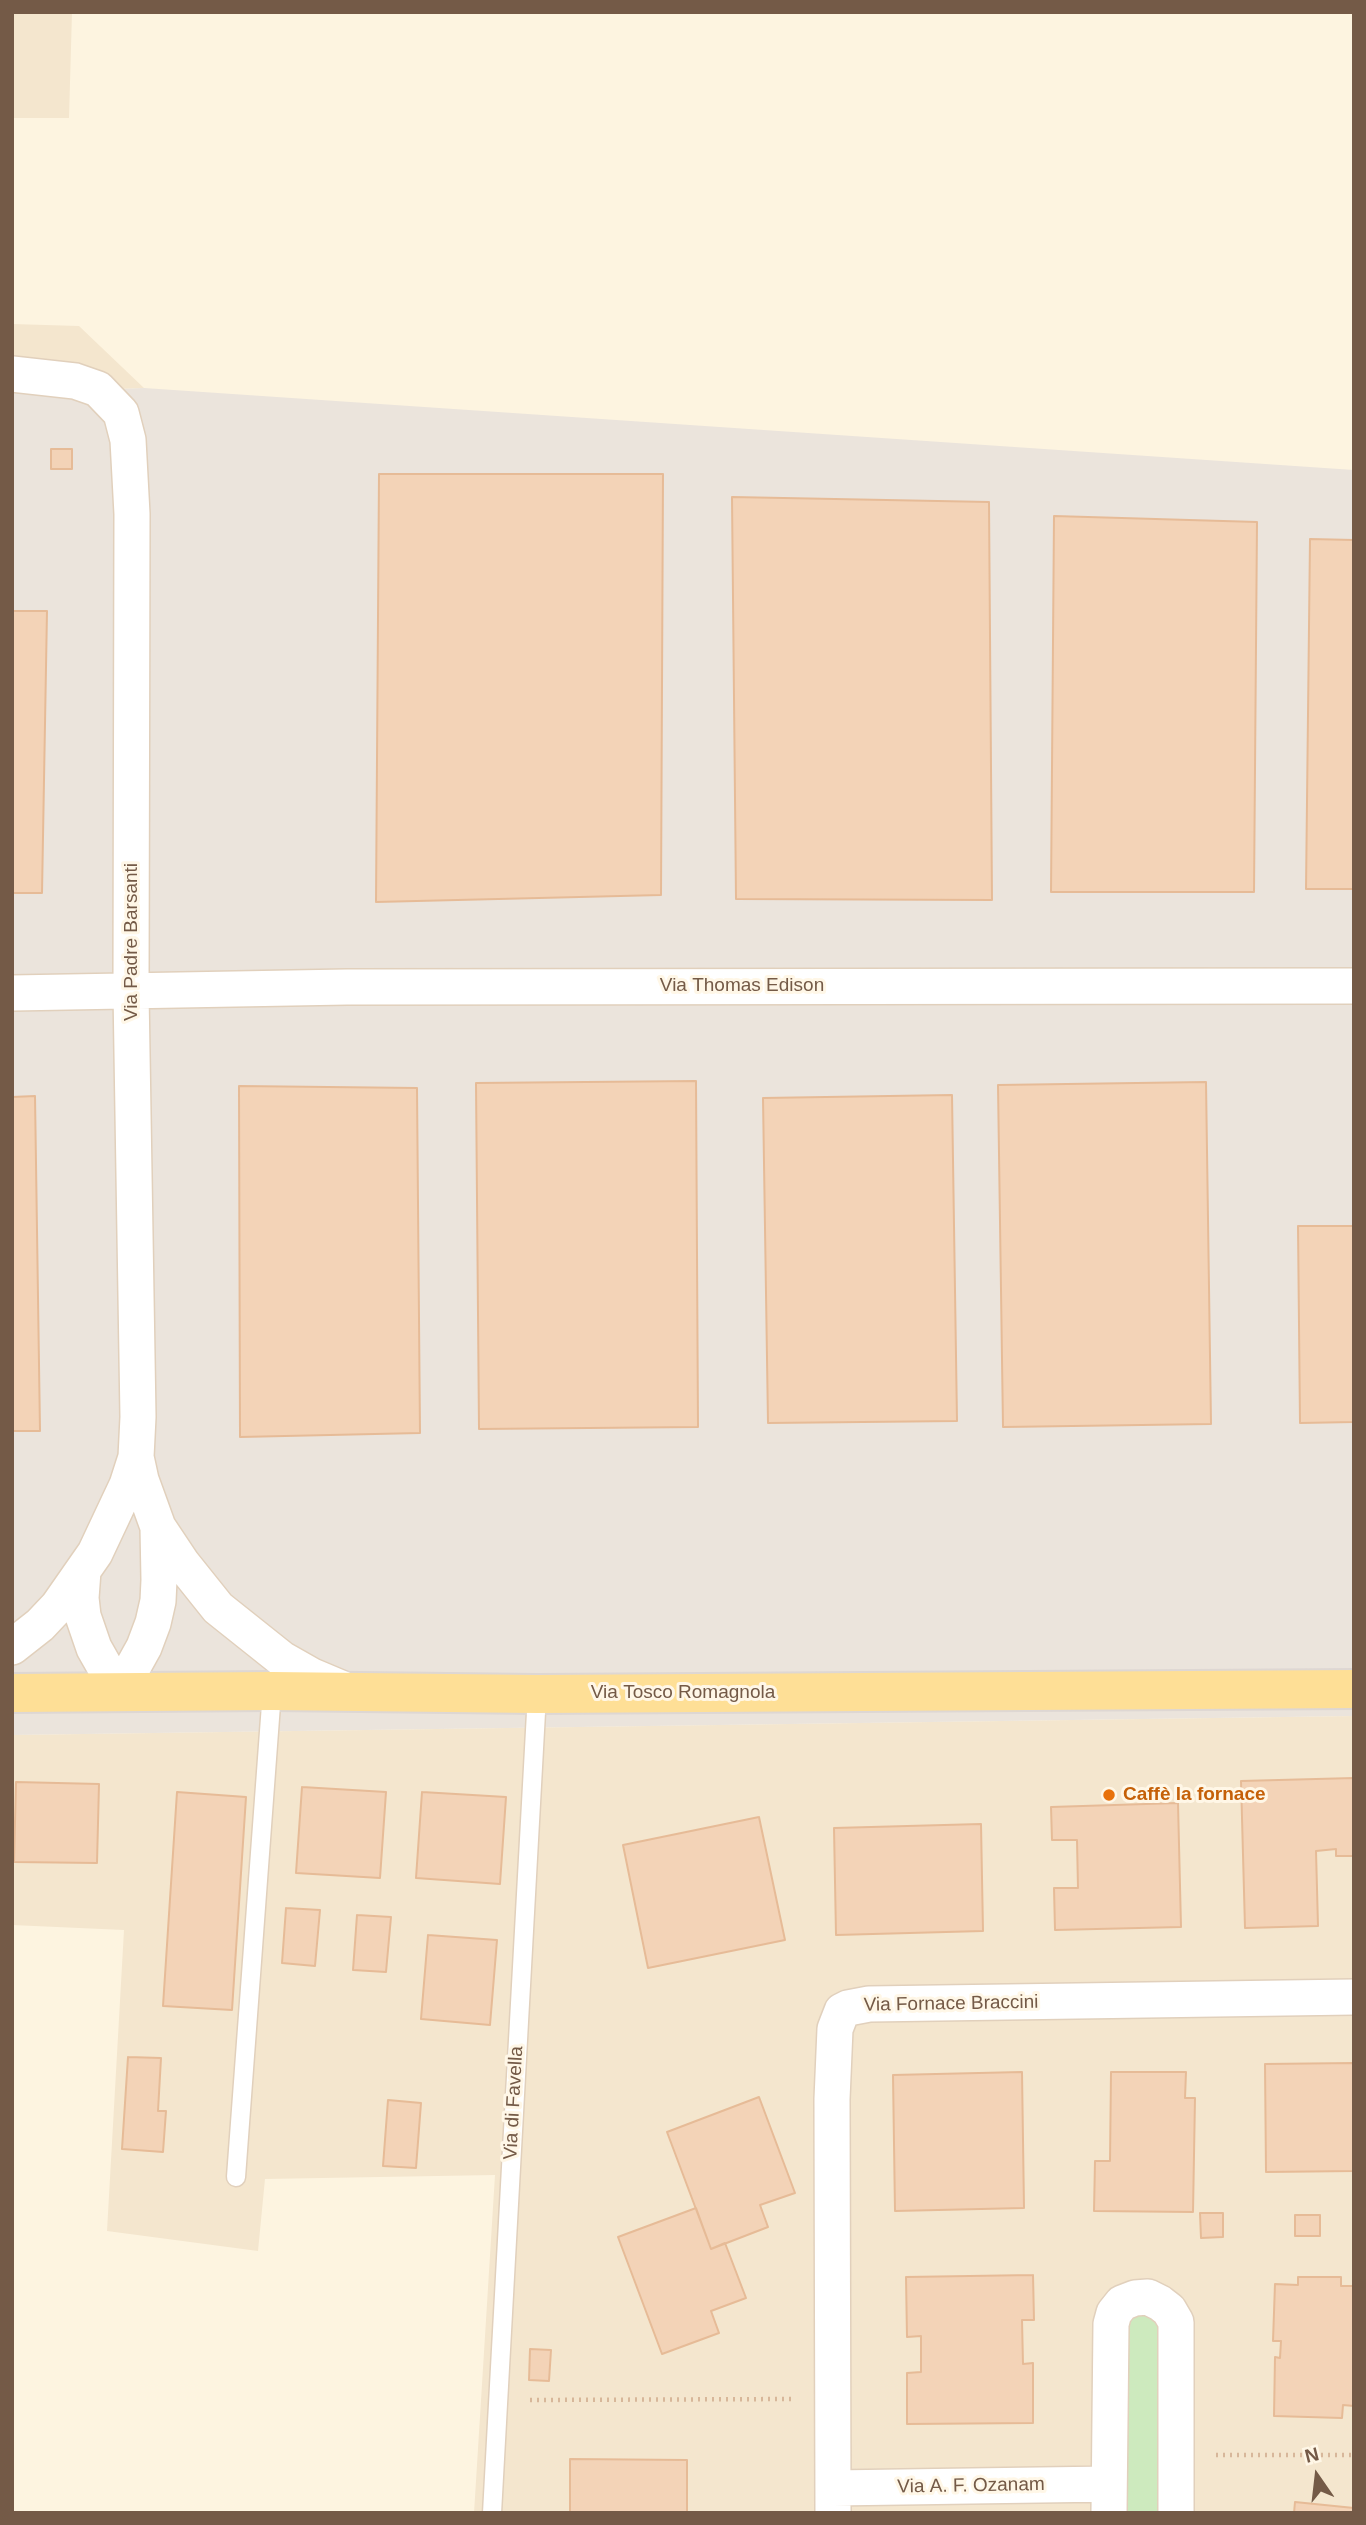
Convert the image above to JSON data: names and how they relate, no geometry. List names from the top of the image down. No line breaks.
{"streets":{"main road":["Via Tosco Romagnola"],"street":["Via Padre Barsanti","Via Thomas Edison","Via Fornace Braccini","Via A. F. Ozanam"],"lane":["Via di Favella"]},"crossings":[["Via Padre Barsanti","Via Thomas Edison"],["Via Padre Barsanti","Via Tosco Romagnola"],["Via Tosco Romagnola","Via di Favella"],["Via Fornace Braccini","Via A. F. Ozanam"]],"places":["Caffè la fornace"],"north":"top"}
